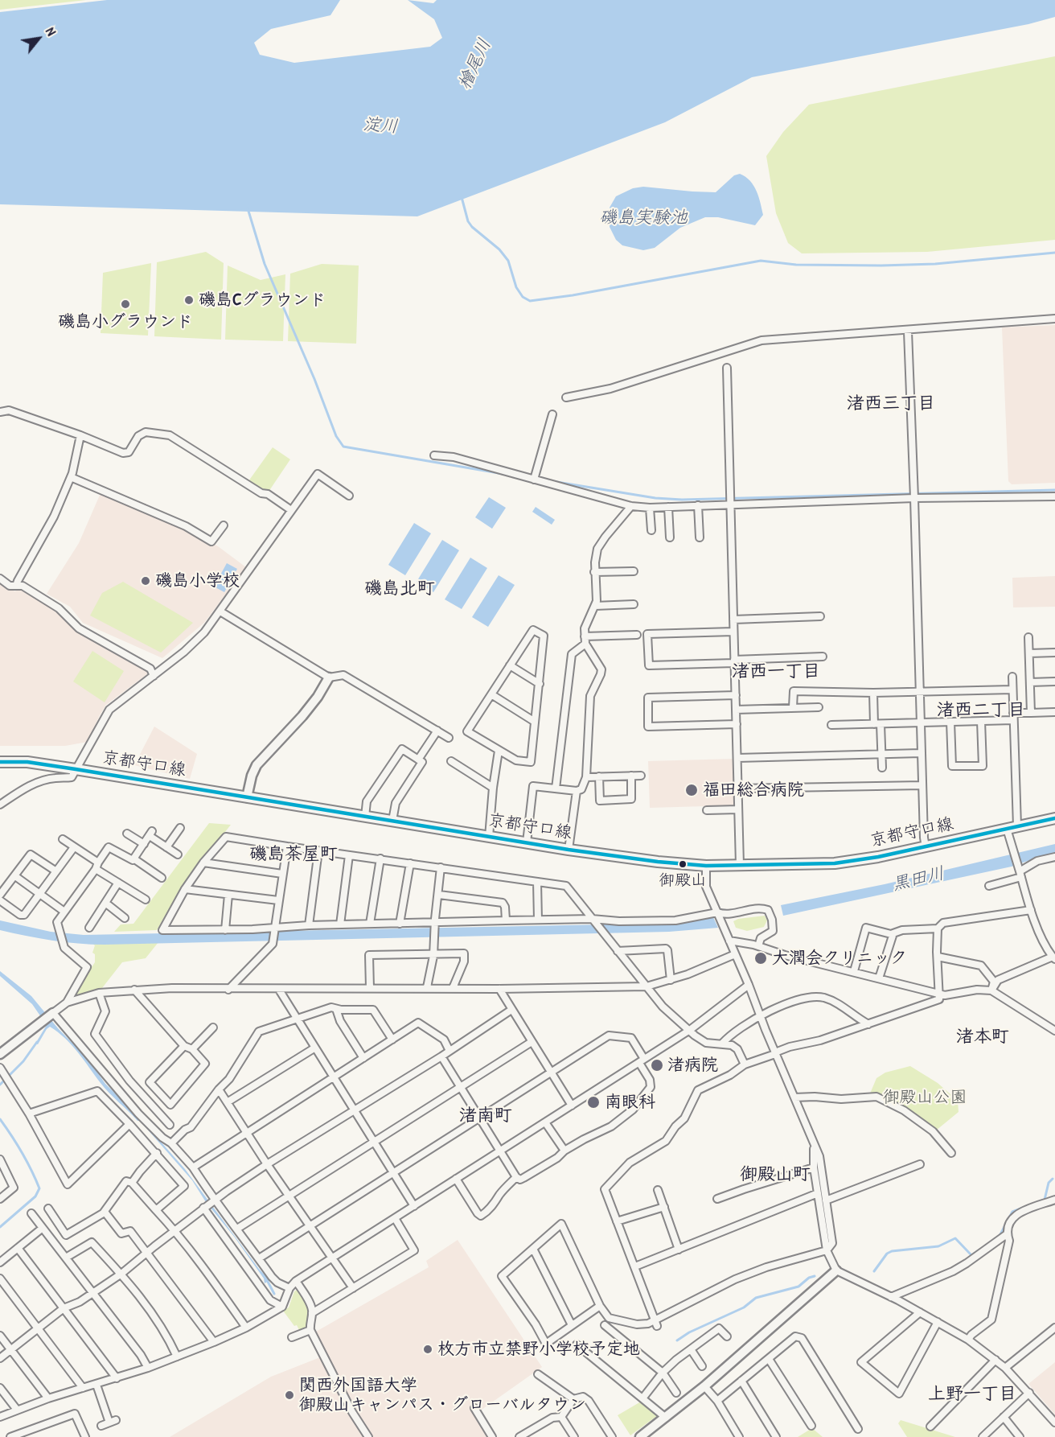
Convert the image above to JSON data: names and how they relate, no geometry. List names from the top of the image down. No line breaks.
{"streets":{"main road":["京都守口線"]},"districts":["渚西三丁目","磯島北町","渚西一丁目","渚西二丁目","磯島茶屋町","渚本町","渚南町","御殿山町","上野一丁目"],"water":["檜尾川","淀川","磯島実験池","黒田川"],"parks":["御殿山公園"],"places":["磯島Cグラウンド","磯島小グラウンド","磯島小学校","福田総合病院","御殿山","大潤会クリニック","渚病院","南眼科","枚方市立禁野小学校予定地","関西外国語大学 御殿山キャンパス・グローバルタウン"],"north":"top right"}
